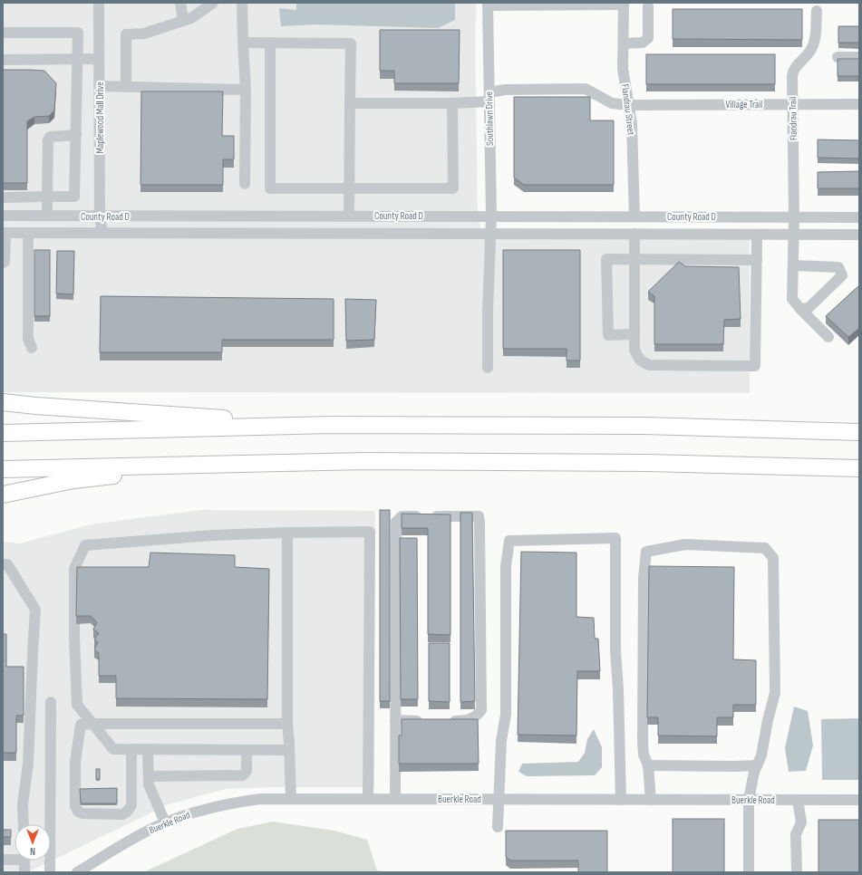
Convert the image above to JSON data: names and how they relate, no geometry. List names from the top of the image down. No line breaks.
{"streets":{"street":["Village Trail","Flandrau Street","Maplewood Mall Drive","Southlawn Drive","Flandrau Trail","County Road D","Buerkle Road"]},"crossings":[["Village Trail","Flandrau Street"],["Village Trail","Southlawn Drive"],["Village Trail","Flandrau Trail"],["Flandrau Street","County Road D"],["Maplewood Mall Drive","County Road D"],["Southlawn Drive","County Road D"],["Flandrau Trail","County Road D"]],"north":"bottom"}
